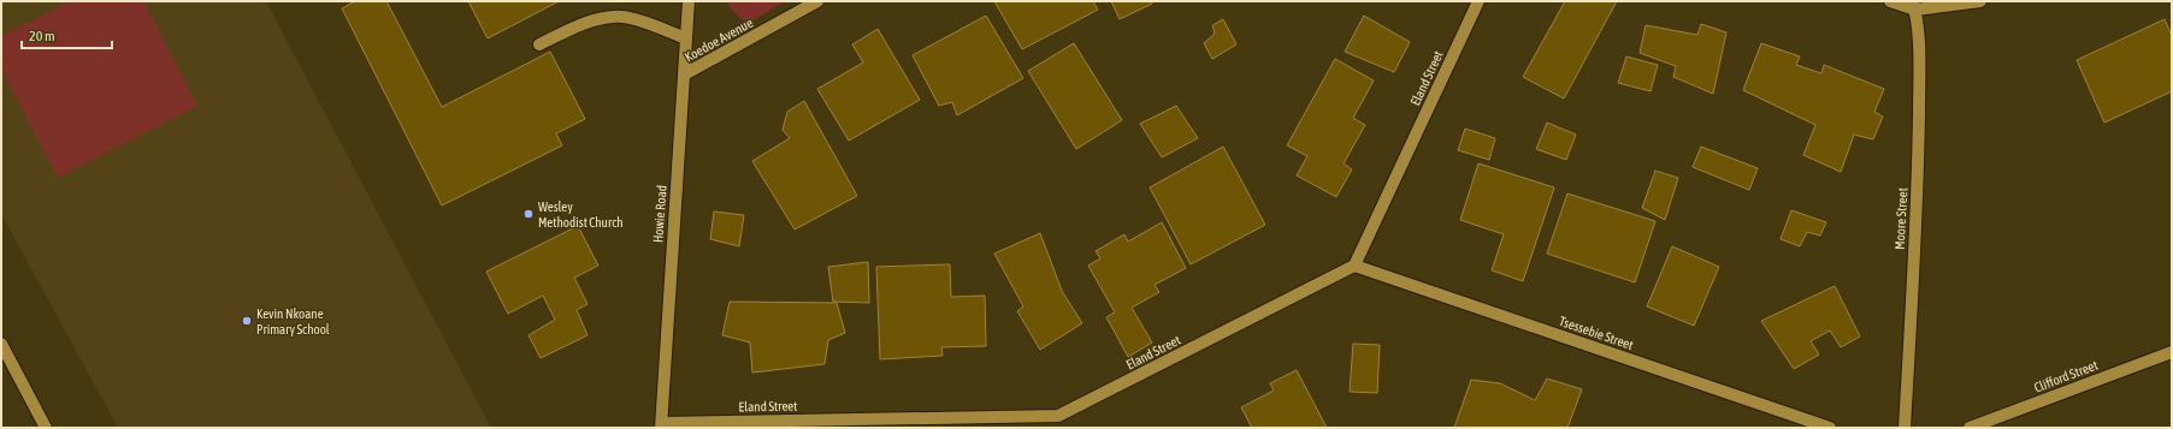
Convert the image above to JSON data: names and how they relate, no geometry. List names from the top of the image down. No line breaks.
{"streets":{"street":["Koedoe Avenue","Eland Street","Howie Road","Moore Street","Tsessebie Street","Clifford Street"]},"crossings":[["Koedoe Avenue","Howie Road"],["Eland Street","Howie Road"],["Eland Street","Tsessebie Street"]],"places":["Wesley Methodist Church","Kevin Nkoane Primary School"],"scale_bar":"20 m"}
